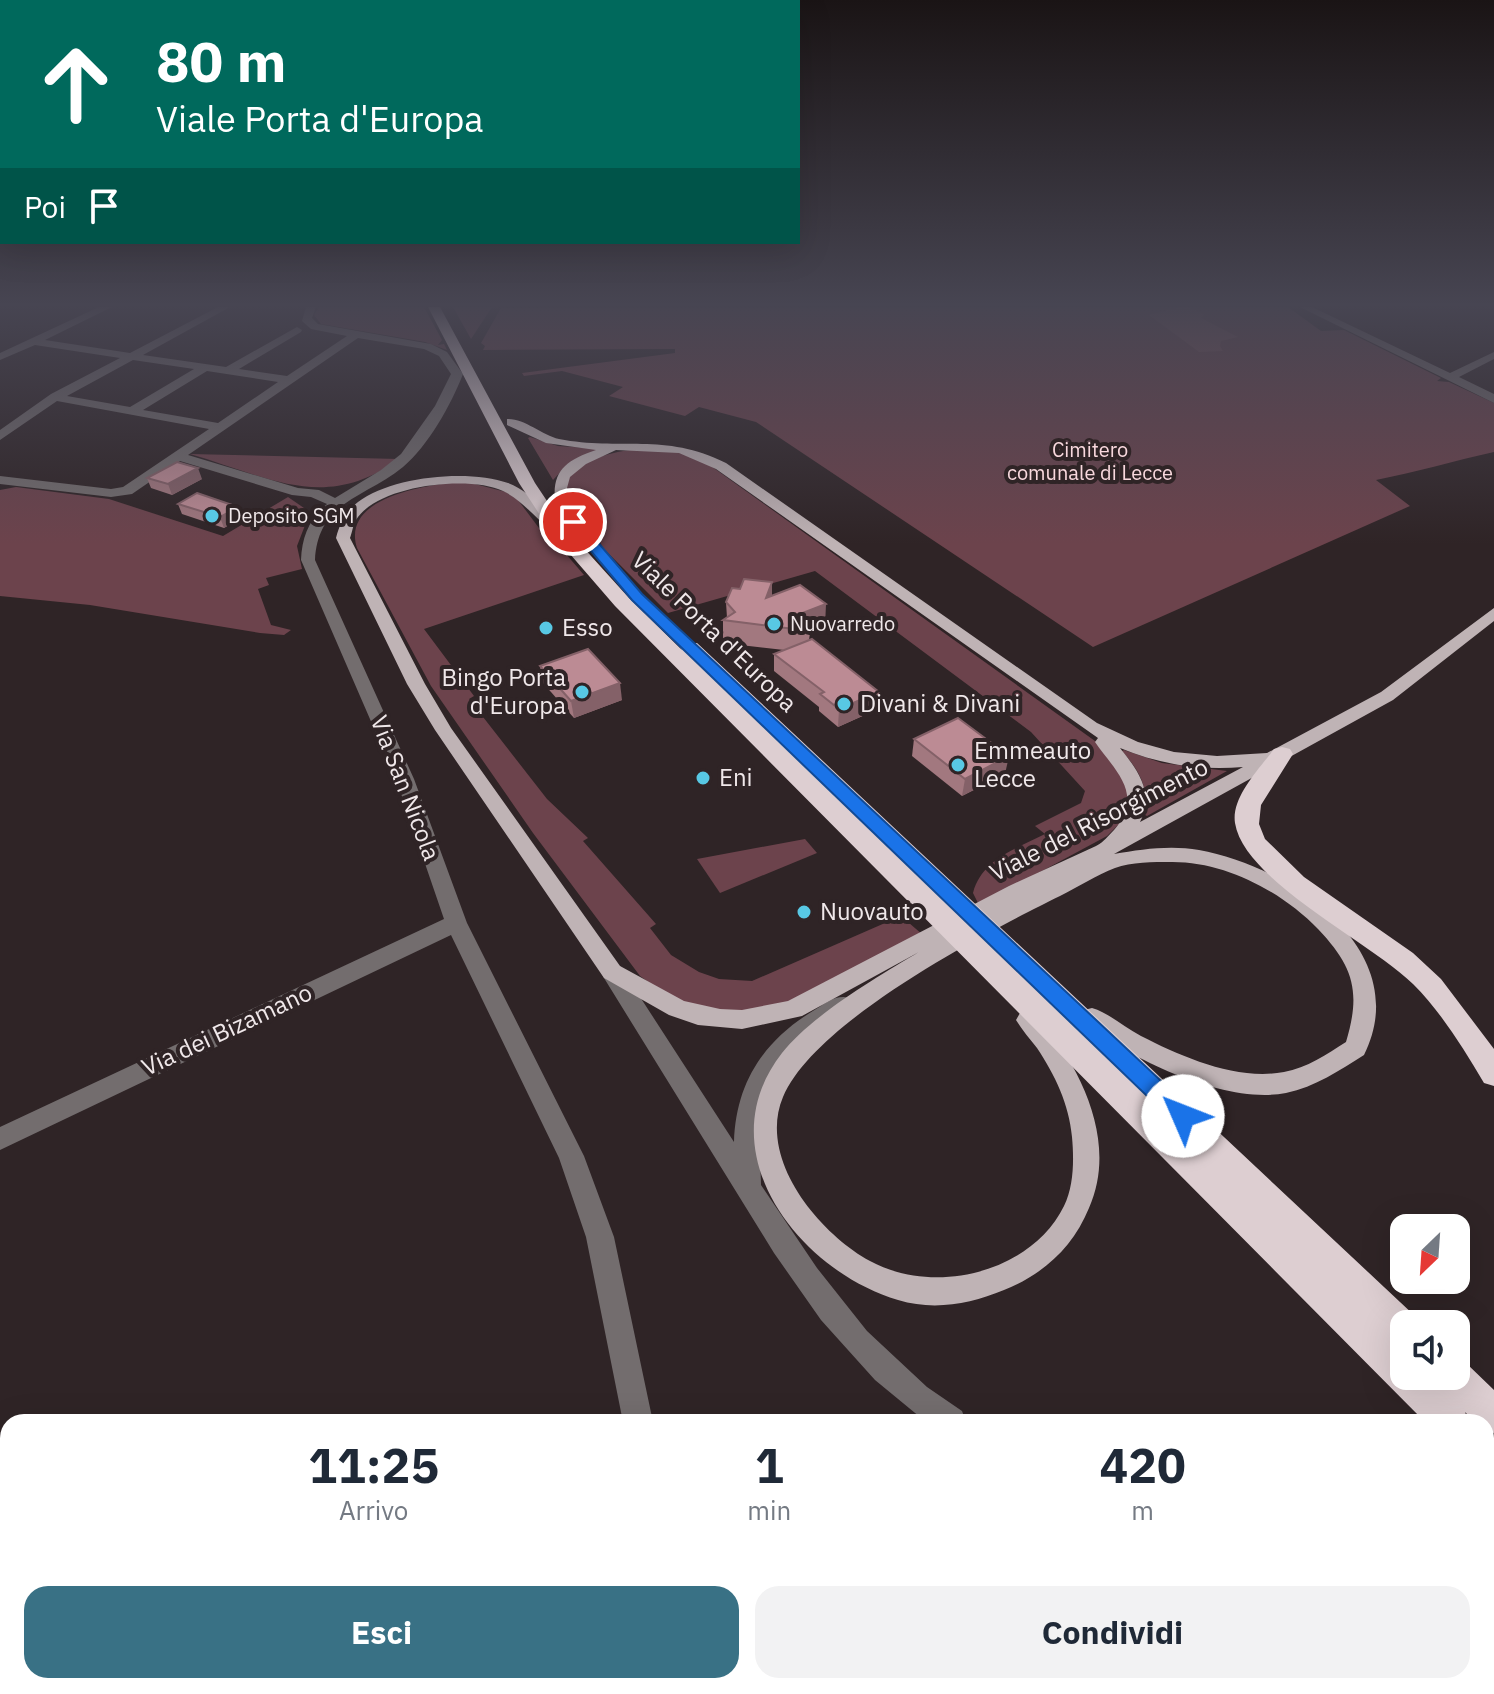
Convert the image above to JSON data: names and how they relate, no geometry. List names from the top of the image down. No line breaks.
{"streets":{"highway":["Viale Porta d'Europa"],"main road":["Viale del Risorgimento"],"street":["Via San Nicola","Via dei Bizamano"]},"crossings":[["Via San Nicola","Via dei Bizamano"]],"parks":["Cimitero comunale di Lecce"],"places":["Deposito SGM","Nuovarredo","Esso","Bingo Porta d'Europa","Divani & Divani","Emmeauto Lecce","Eni","Nuovauto"],"north":"bottom left","page":{"turn":["80 m","Viale Porta d'Europa"],"then":"Poi","eta":["11:25","Arrivo","1","min","420","m"],"buttons":["Esci","Condividi"]}}
